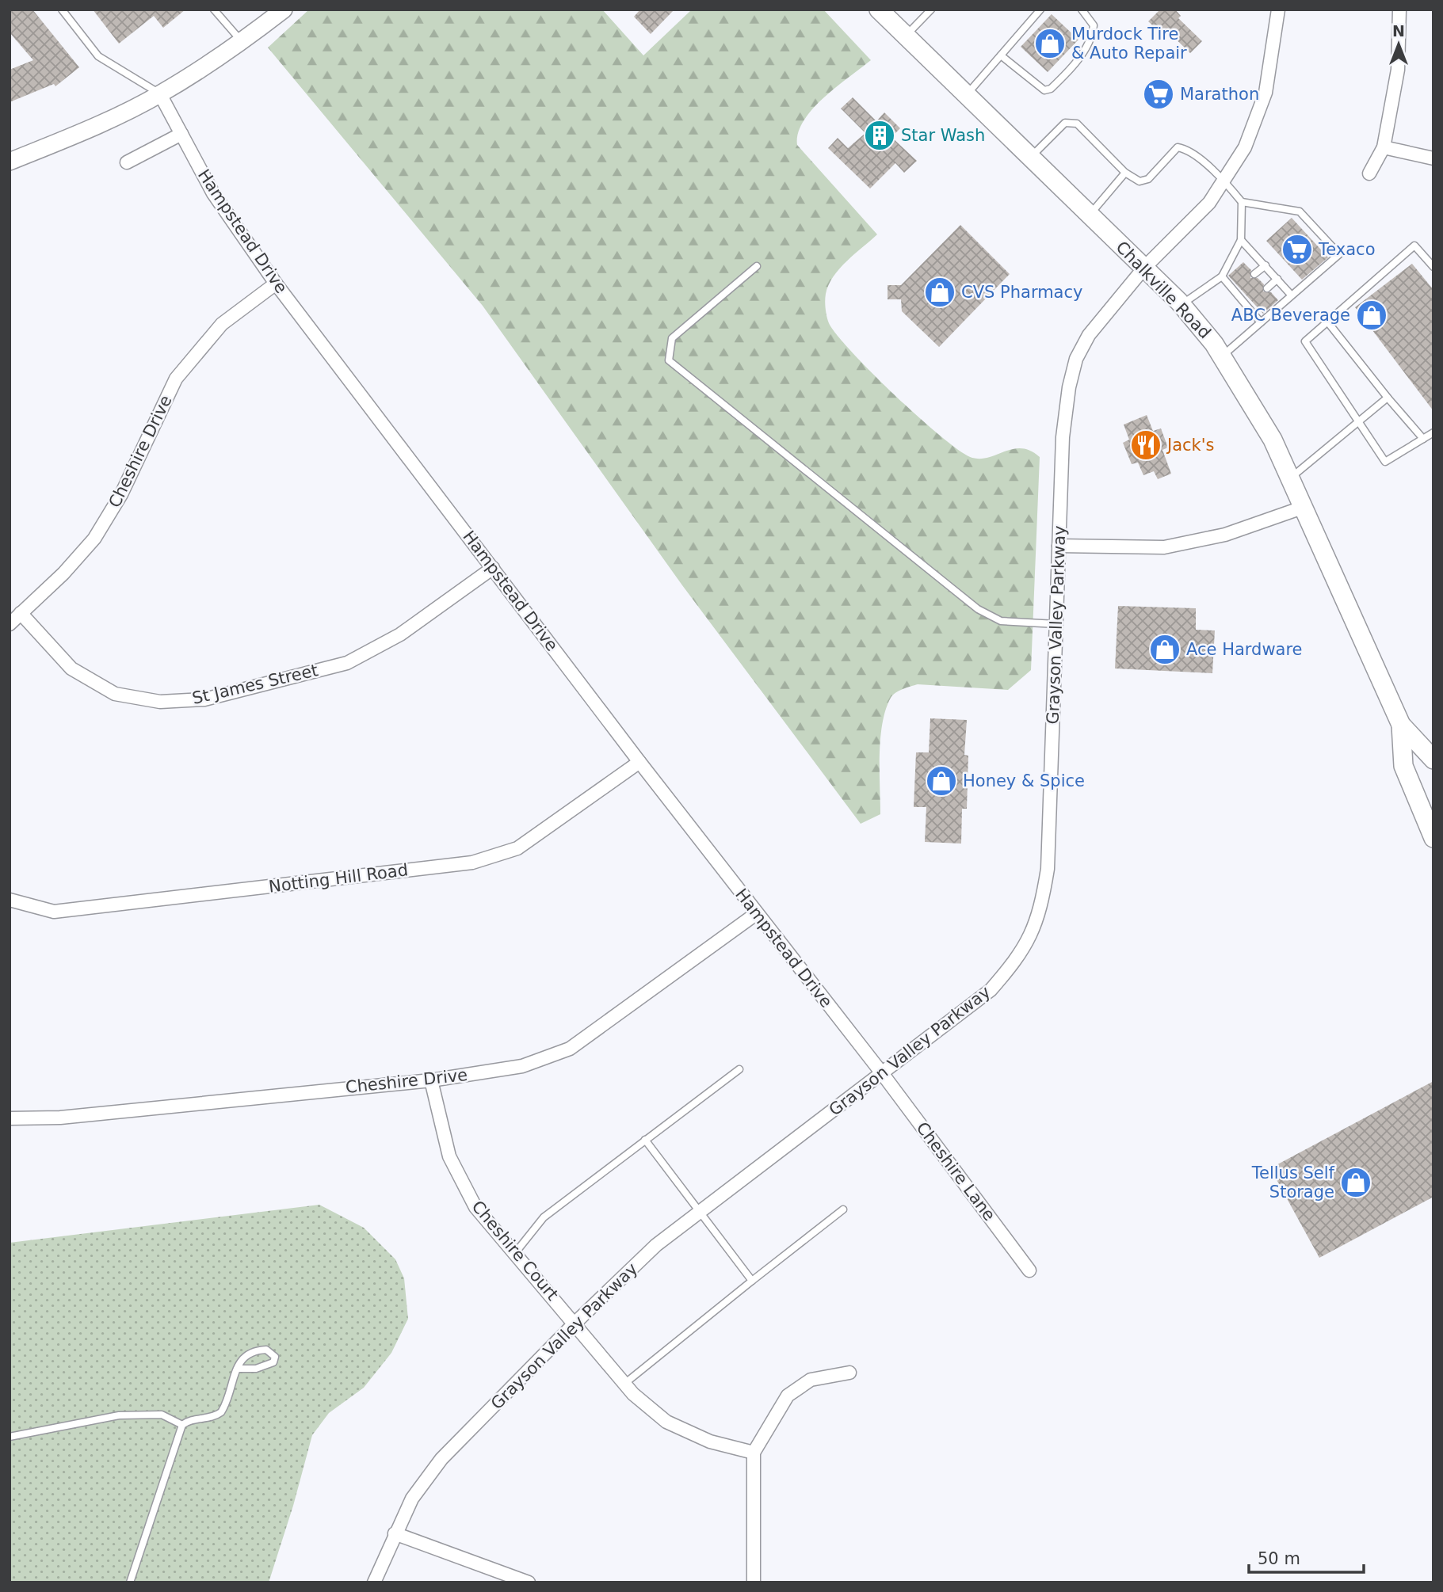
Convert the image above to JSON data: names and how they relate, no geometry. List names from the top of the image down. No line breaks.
{"streets":{"main road":["Chalkville Road"],"street":["Hampstead Drive","Cheshire Drive","Grayson Valley Parkway","St James Street","Notting Hill Road","Cheshire Lane","Cheshire Court"]},"crossings":[["Hampstead Drive","Cheshire Drive"],["Hampstead Drive","Grayson Valley Parkway"],["Hampstead Drive","St James Street"],["Hampstead Drive","Notting Hill Road"],["Hampstead Drive","Cheshire Lane"],["Chalkville Road","Grayson Valley Parkway"],["Cheshire Drive","St James Street"],["Cheshire Drive","Cheshire Court"],["Grayson Valley Parkway","Cheshire Lane"],["Grayson Valley Parkway","Cheshire Court"]],"places":{"shop":["Murdock Tire & Auto Repair","CVS Pharmacy","ABC Beverage","Ace Hardware","Honey & Spice","Tellus Self Storage"],"supermarket":["Marathon","Texaco"],"building":["Star Wash"],"restaurant":["Jack's"]},"scale_bar":"50 m","north":"top"}
